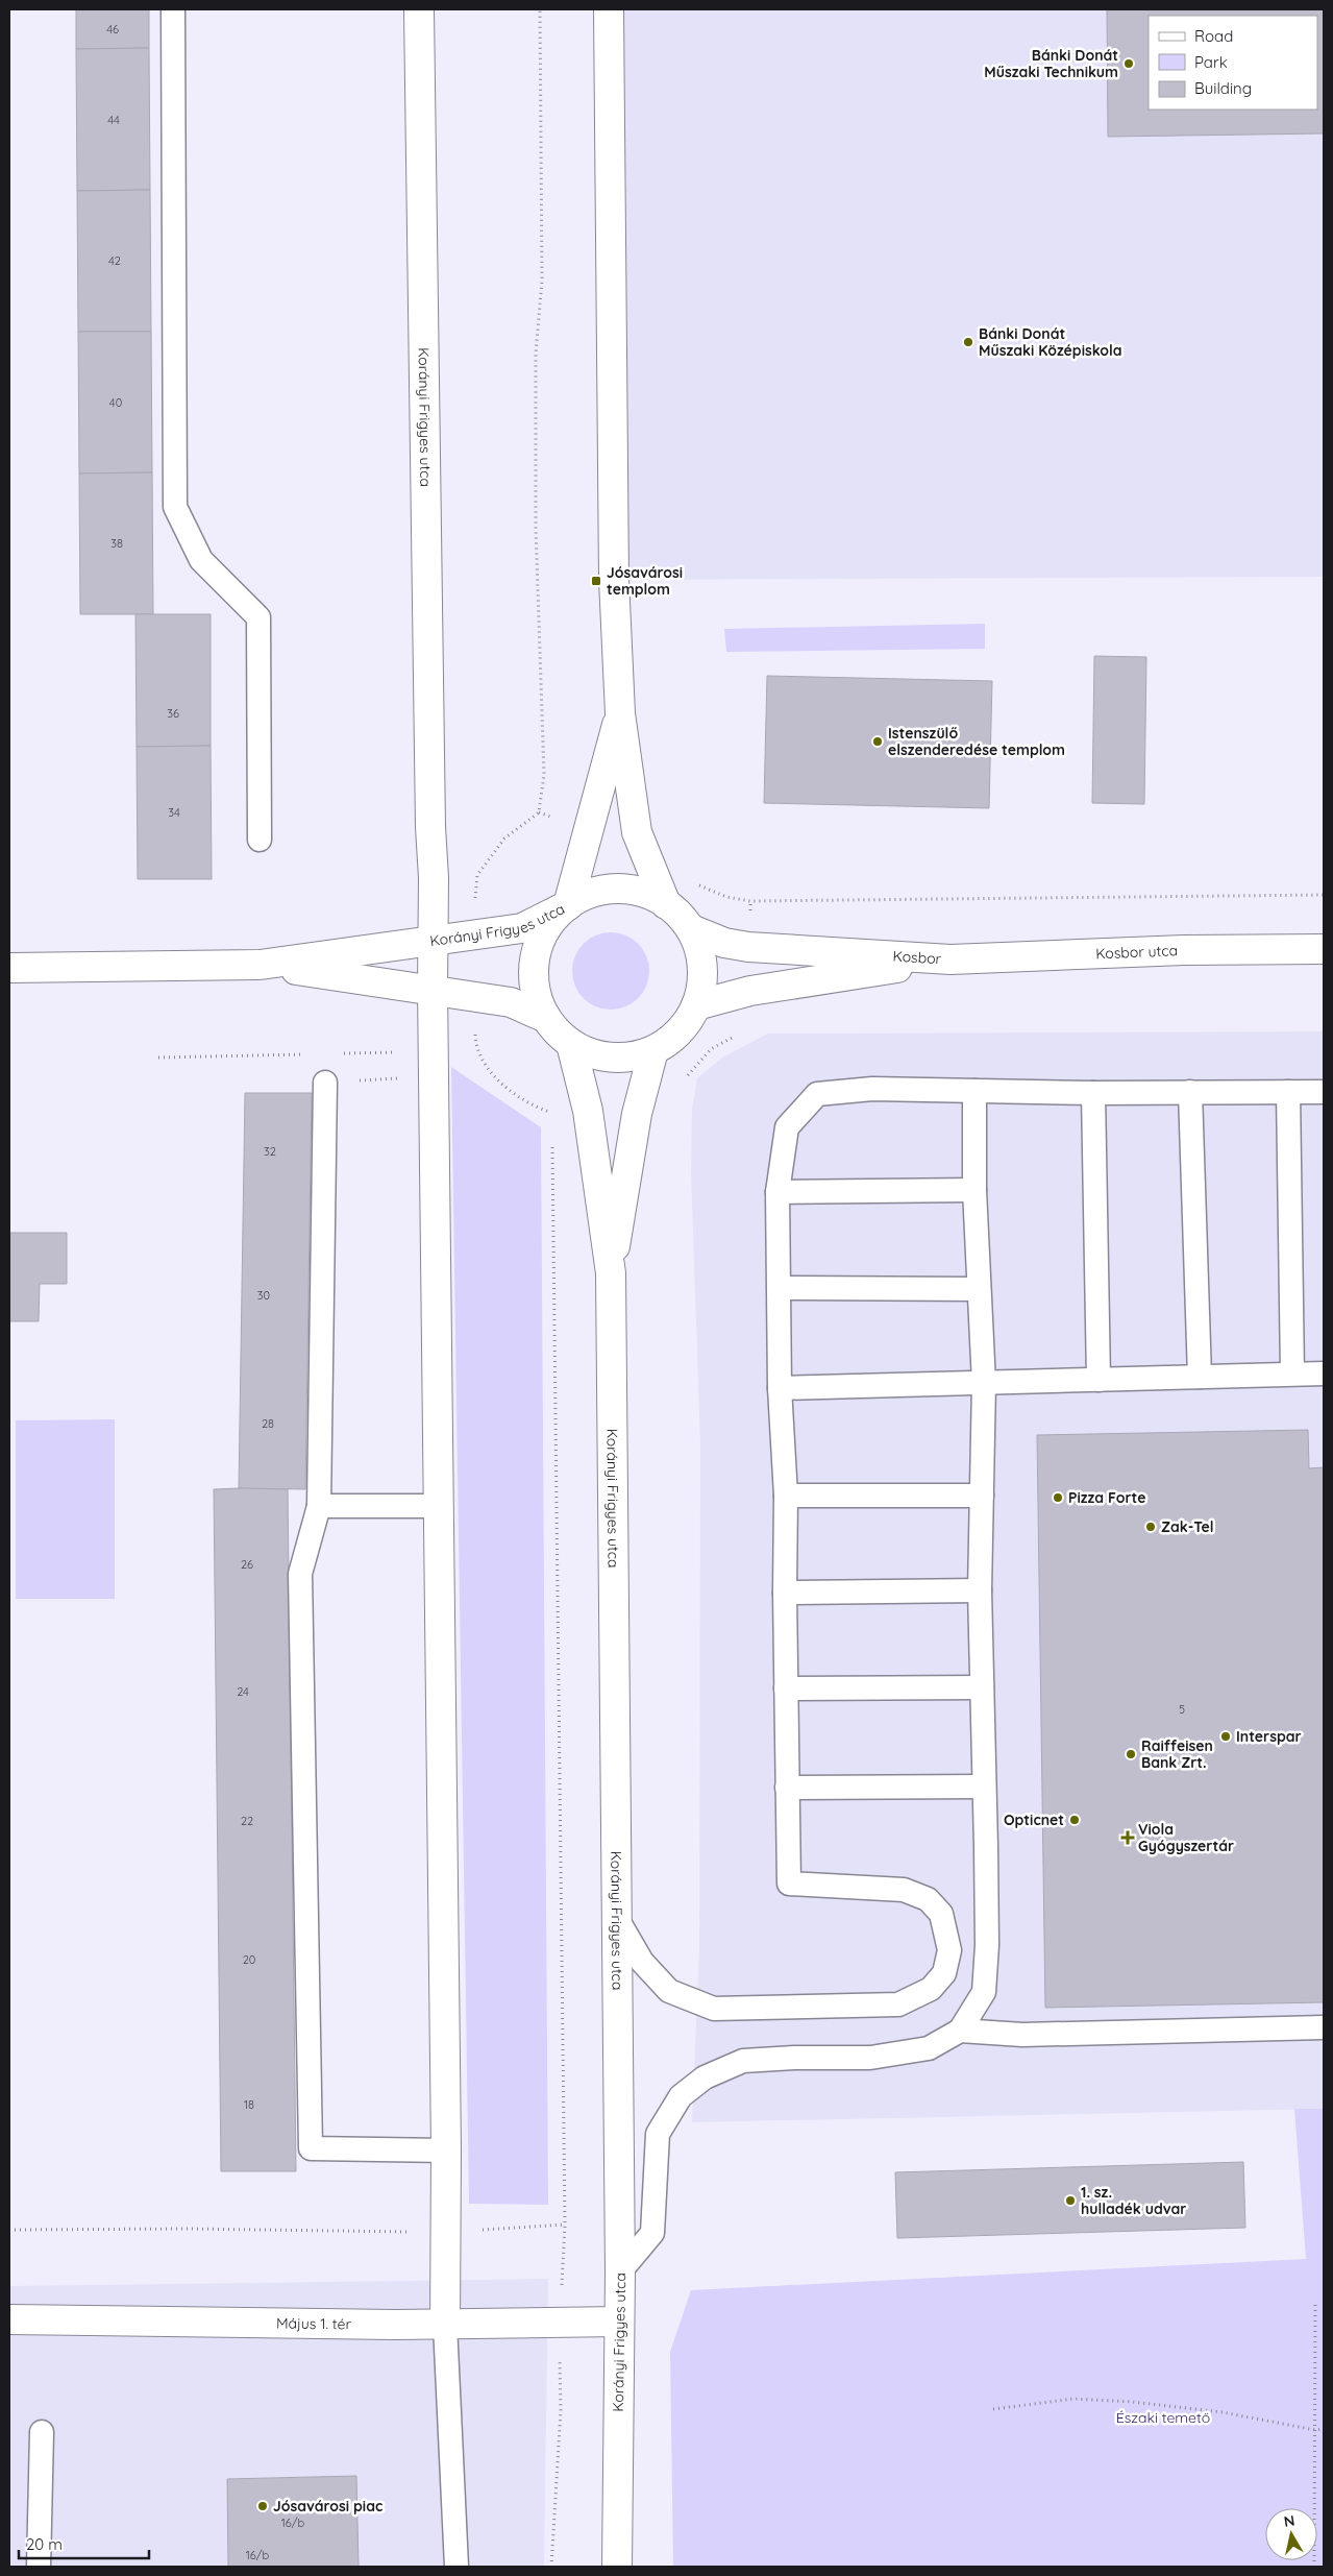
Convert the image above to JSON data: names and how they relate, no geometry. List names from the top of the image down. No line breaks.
{"streets":{"street":["Korányi Frigyes utca","Kosbor utca","Kosbor","Május 1. tér"]},"crossings":[["Korányi Frigyes utca","Kosbor"],["Korányi Frigyes utca","Május 1. tér"],["Kosbor utca","Kosbor"]],"parks":["Északi temető"],"places":{"other":["Bánki Donát Műszaki Technikum","Bánki Donát Műszaki Középiskola","Istenszülő elszenderedése templom","Pizza Forte","Zak-Tel","Interspar","Raiffeisen Bank Zrt.","Opticnet","1. sz. hulladék udvar","Jósavárosi piac"],"transit":["Jósavárosi templom"],"health":["Viola Gyógyszertár"]},"house_numbers":["46","44","42","40","38","36","34","32","30","28","26","24","5","22","20","18","16/b","16/b"],"legend":["Road","Park","Building"],"scale_bar":"20 m","north":"top"}
